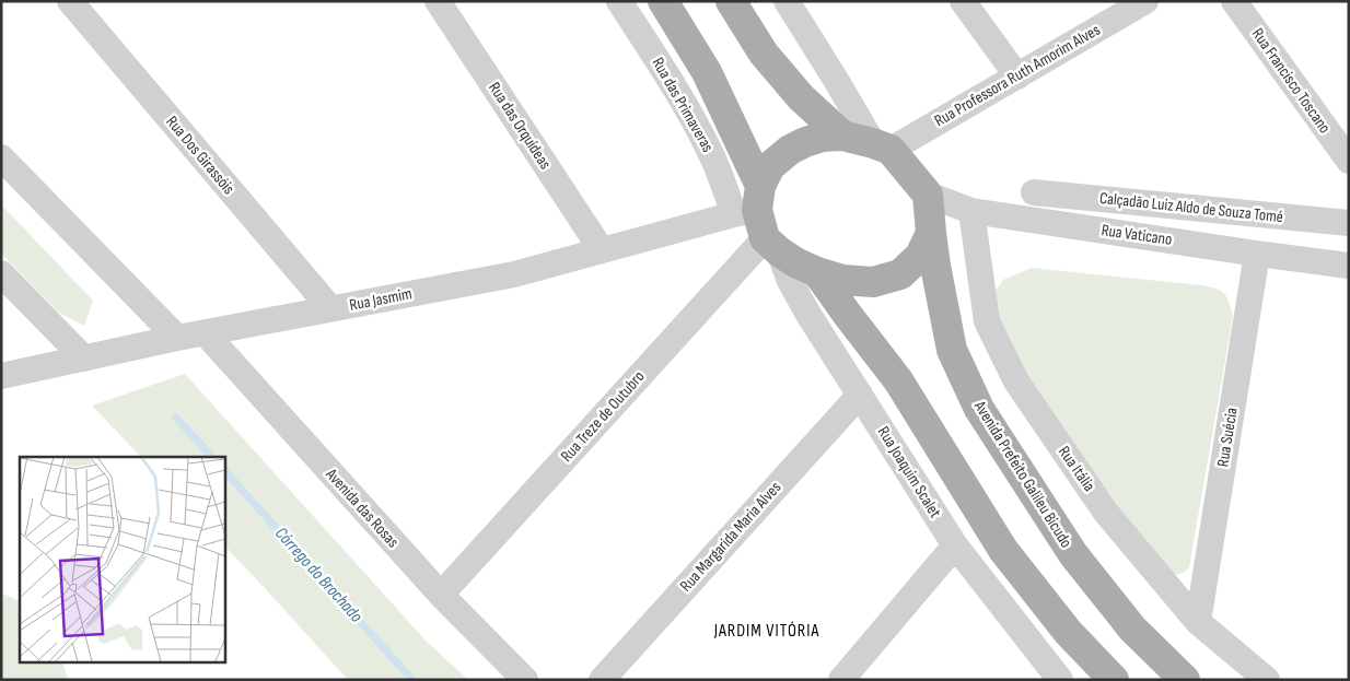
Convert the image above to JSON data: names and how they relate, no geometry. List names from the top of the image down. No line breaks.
{"streets":{"main road":["Avenida Prefeito Galileu Bicudo"],"street":["Rua Professora Ruth Amorim Alves","Rua Francisco Toscano","Rua das Primaveras","Rua das Orquídeas","Rua Dos Girassóis","Calçadão Luiz Aldo de Souza Tomé","Rua Vaticano","Rua Jasmim","Rua Treze de Outubro","Rua Suécia","Rua Itália","Rua Joaquim Scalet","Avenida das Rosas","Rua Margarida Maria Alves"]},"crossings":[["Rua Professora Ruth Amorim Alves","Rua das Primaveras"],["Rua Professora Ruth Amorim Alves","Rua Vaticano"],["Rua Professora Ruth Amorim Alves","Rua Jasmim"],["Rua Professora Ruth Amorim Alves","Rua Treze de Outubro"],["Rua Professora Ruth Amorim Alves","Rua Joaquim Scalet"],["Rua Professora Ruth Amorim Alves","Avenida Prefeito Galileu Bicudo"],["Rua das Primaveras","Rua Vaticano"],["Rua das Primaveras","Rua Jasmim"],["Rua das Primaveras","Rua Treze de Outubro"],["Rua das Primaveras","Rua Joaquim Scalet"],["Rua das Primaveras","Avenida Prefeito Galileu Bicudo"],["Rua das Orquídeas","Rua Jasmim"],["Rua Dos Girassóis","Rua Jasmim"],["Rua Vaticano","Rua Jasmim"],["Rua Vaticano","Rua Treze de Outubro"],["Rua Vaticano","Rua Suécia"],["Rua Vaticano","Rua Itália"],["Rua Vaticano","Rua Joaquim Scalet"],["Rua Vaticano","Avenida Prefeito Galileu Bicudo"],["Rua Jasmim","Rua Treze de Outubro"],["Rua Jasmim","Rua Joaquim Scalet"],["Rua Jasmim","Avenida Prefeito Galileu Bicudo"],["Rua Jasmim","Avenida das Rosas"],["Rua Treze de Outubro","Rua Joaquim Scalet"],["Rua Treze de Outubro","Avenida Prefeito Galileu Bicudo"],["Rua Treze de Outubro","Avenida das Rosas"],["Rua Suécia","Rua Itália"],["Rua Joaquim Scalet","Avenida Prefeito Galileu Bicudo"],["Rua Joaquim Scalet","Rua Margarida Maria Alves"]],"districts":["JARDIM VITÓRIA"],"water":["Córrego do Brochado"]}
